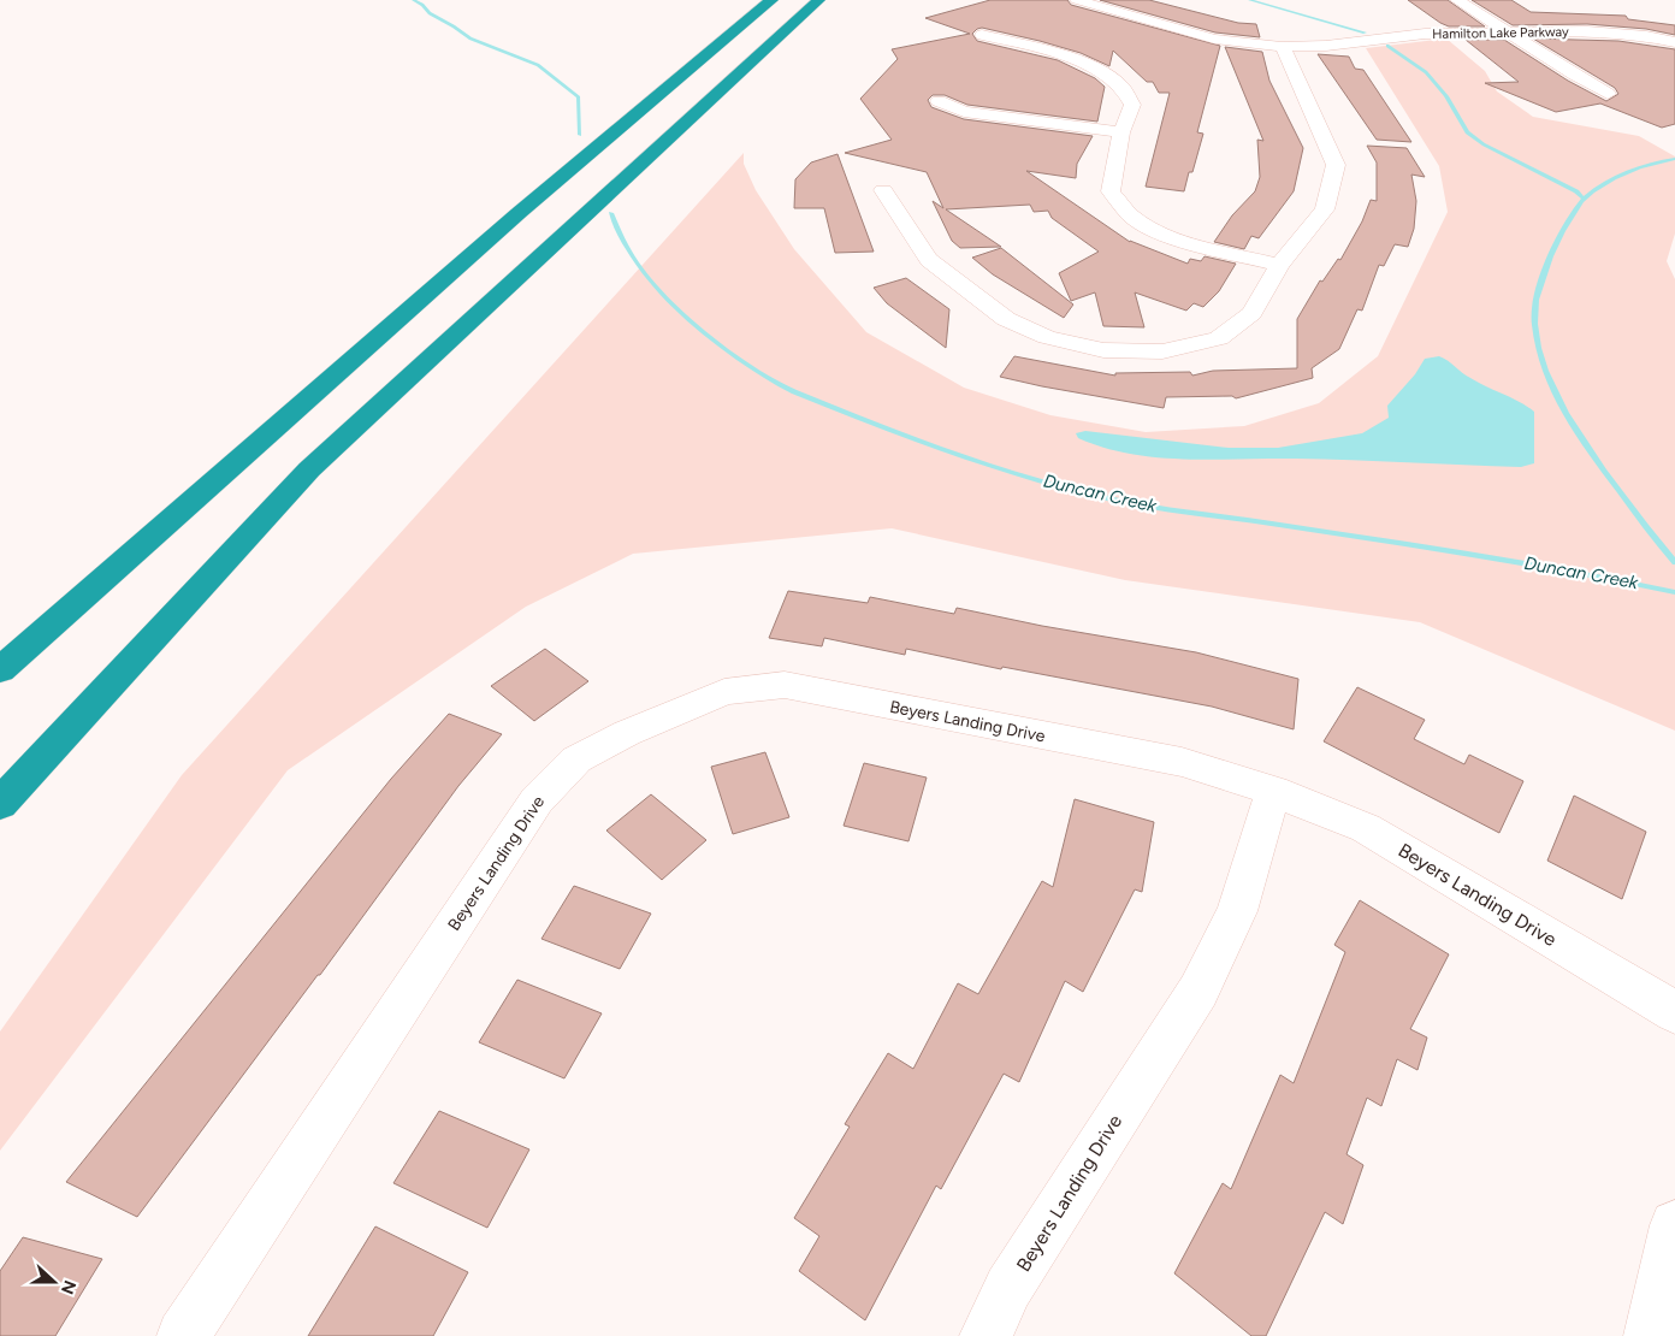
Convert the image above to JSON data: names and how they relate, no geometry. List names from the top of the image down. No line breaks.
{"streets":{"street":["Hamilton Lake Parkway","Beyers Landing Drive"]},"water":["Duncan Creek"],"north":"right"}
